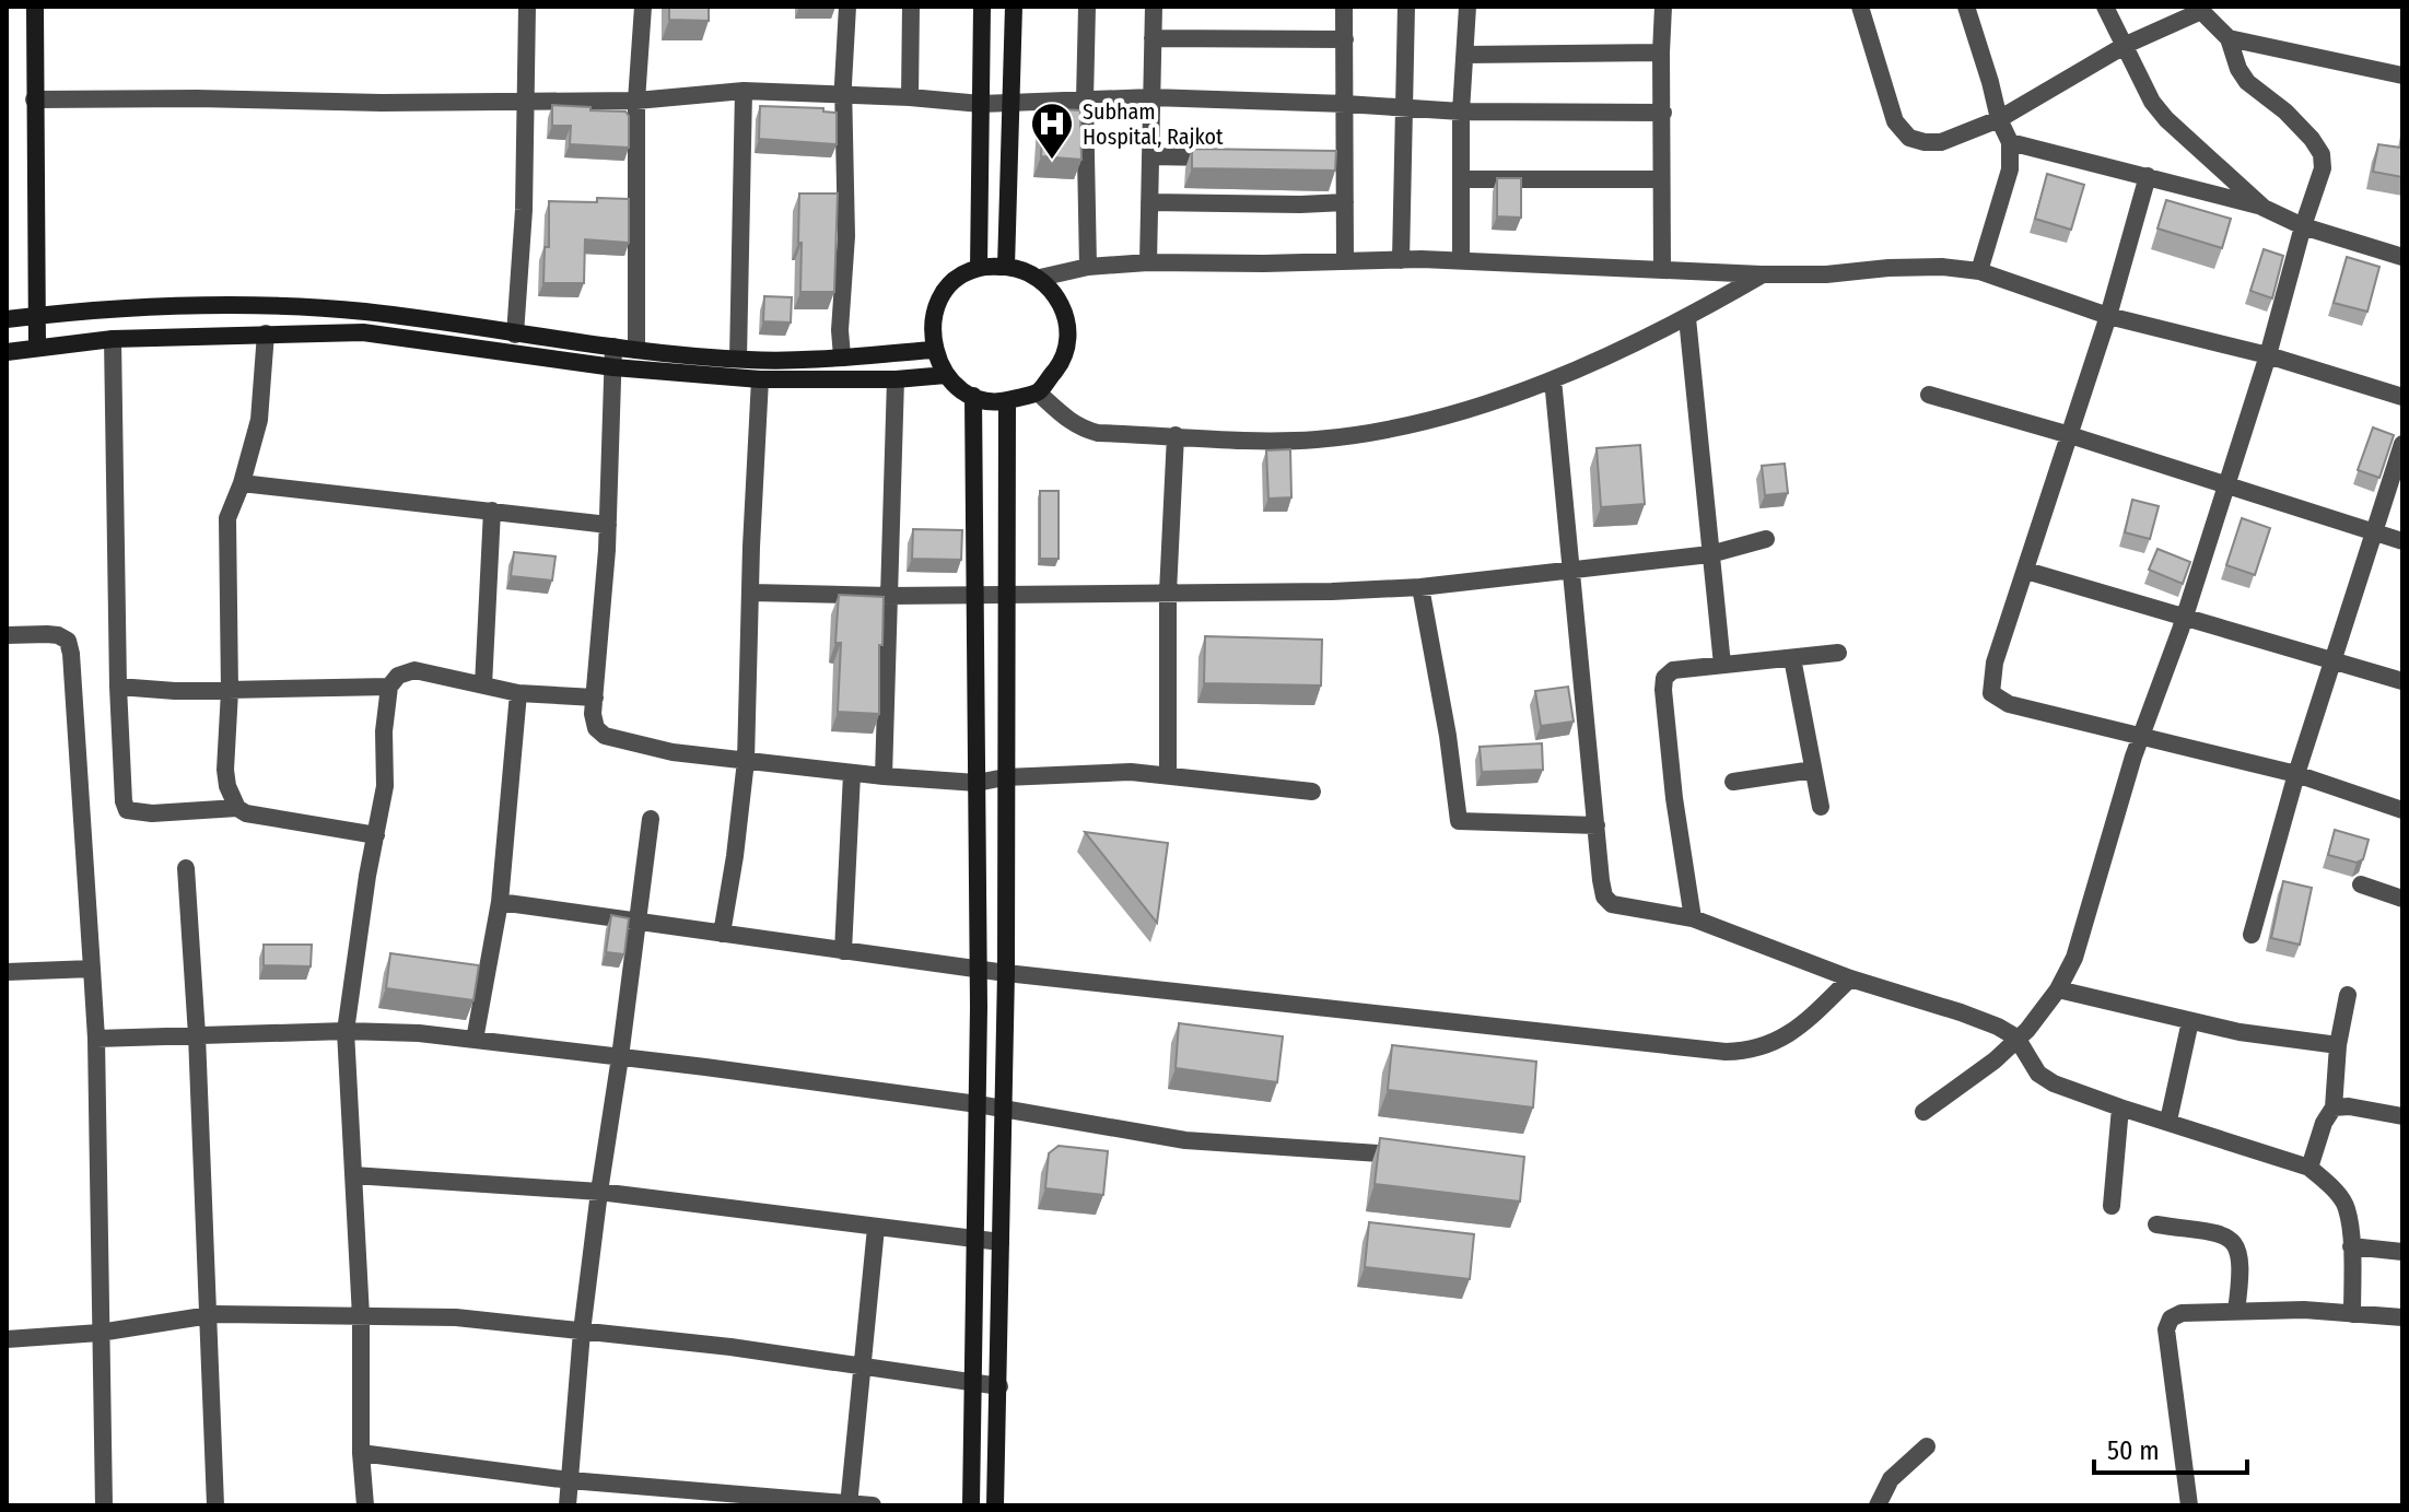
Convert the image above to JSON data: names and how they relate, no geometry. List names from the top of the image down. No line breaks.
{"places":{"hospital":["Subham Hospital, Rajkot"]},"scale_bar":"50 m"}
